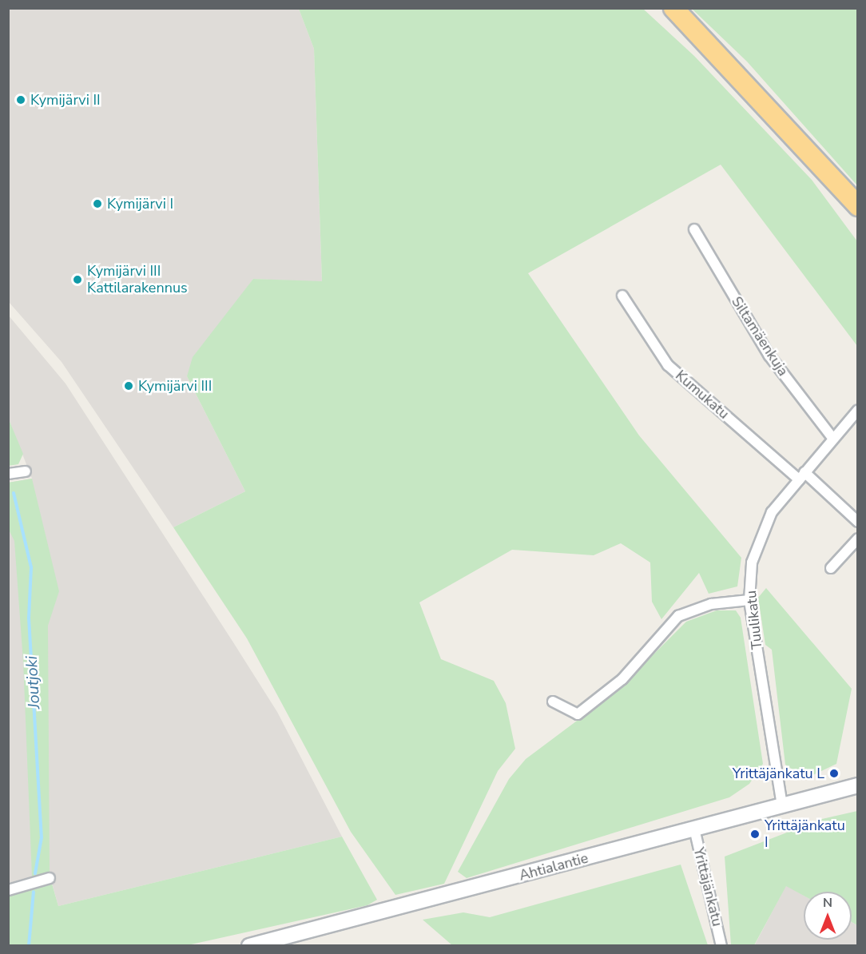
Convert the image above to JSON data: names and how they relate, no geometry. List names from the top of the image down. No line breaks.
{"streets":{"main road":["Ahtialantie"],"street":["Siltamäenkuja","Kumukatu","Tuulikatu","Yrittäjänkatu"]},"crossings":[["Siltamäenkuja","Tuulikatu"],["Kumukatu","Tuulikatu"],["Tuulikatu","Ahtialantie"],["Ahtialantie","Yrittäjänkatu"]],"water":["Joutjoki"],"places":["Kymijärvi II","Kymijärvi I","Kymijärvi III Kattilarakennus","Kymijärvi III","Yrittäjänkatu L","Yrittäjänkatu I"],"north":"top"}
